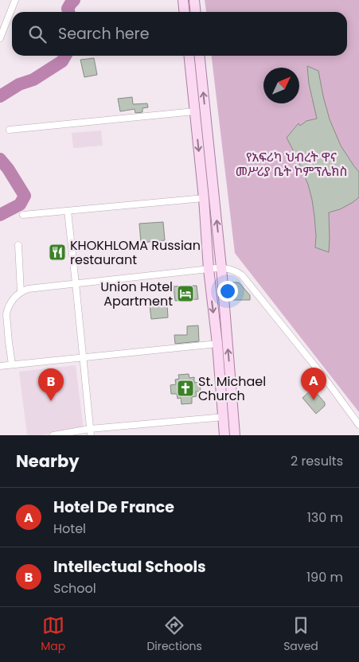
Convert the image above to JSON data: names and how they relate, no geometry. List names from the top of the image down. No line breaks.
{"parks":["የአፍሪካ ህብረት ዋና መሥሪያ ቤት ኮምፕሌክስ"],"places":{"restaurant":["KHOKHLOMA Russian restaurant"],"hotel":["Union Hotel Apartment"],"church":["St. Michael Church"]},"north":"top right","page":{"search":"Search here","pins":["A","B"],"heading":["Nearby","2 results"],"list":[{"mark":"A","name":"Hotel De France","note":"Hotel","value":"130 m"},{"mark":"B","name":"Intellectual Schools","note":"School","value":"190 m"}],"nav":["Map","Directions","Saved"]}}
